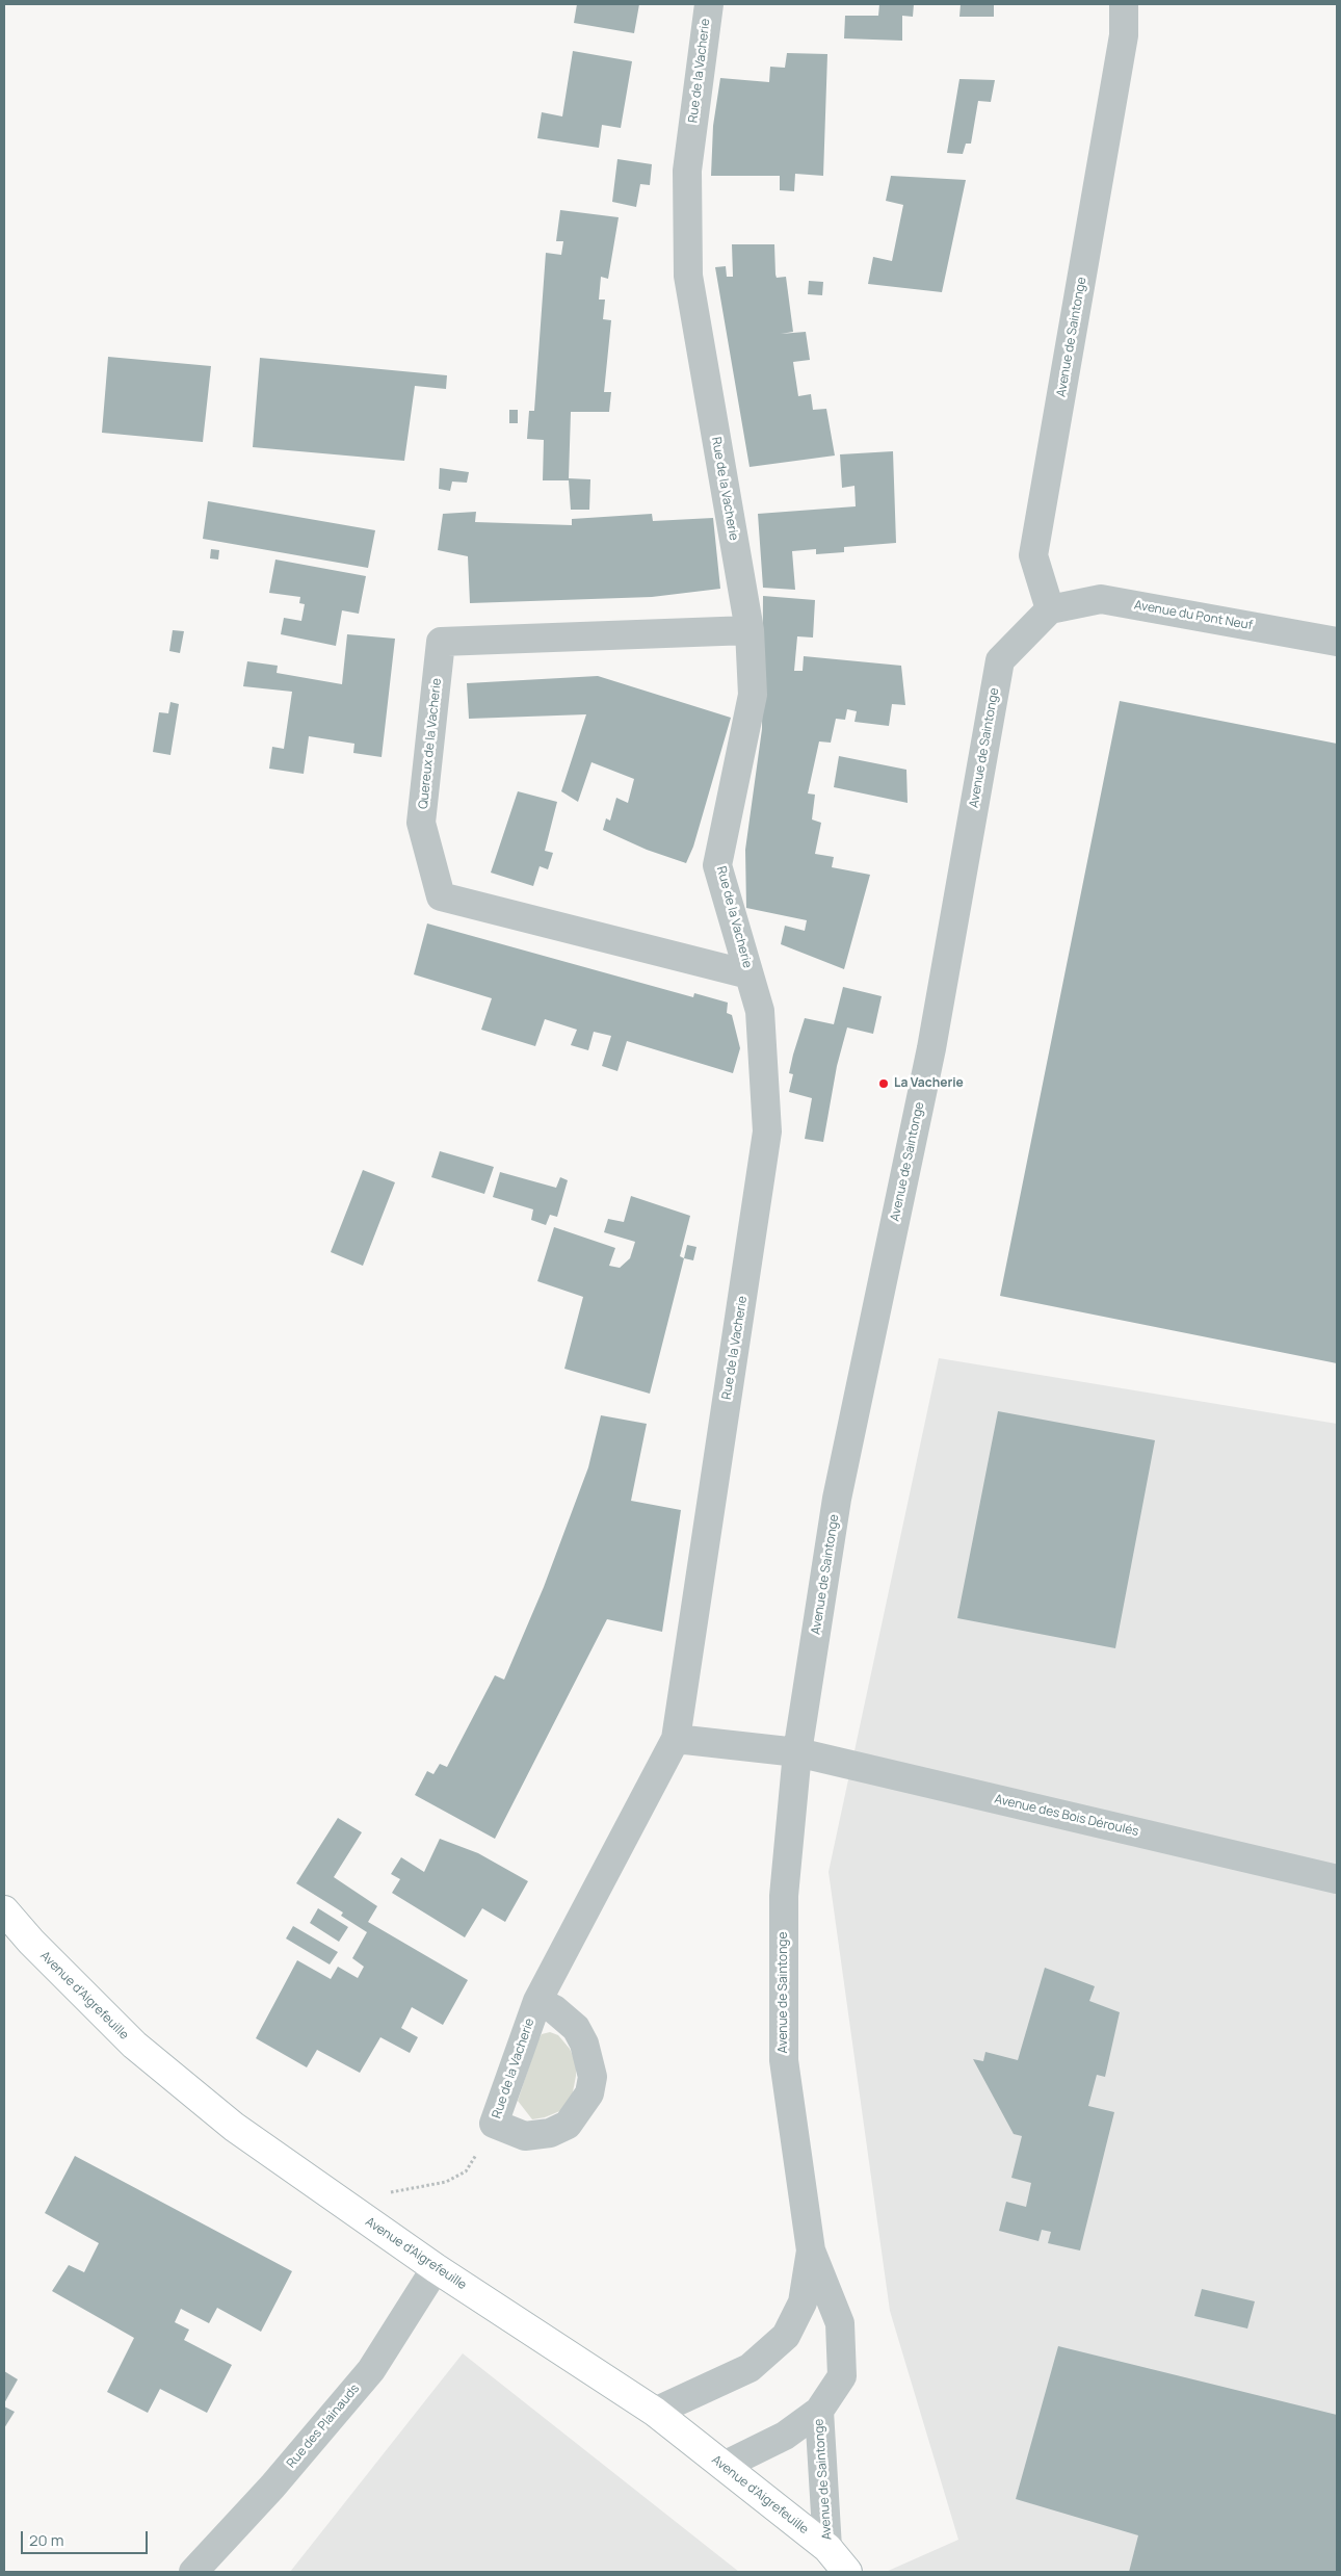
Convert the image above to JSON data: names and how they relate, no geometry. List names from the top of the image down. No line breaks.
{"streets":{"main road":["Avenue d'Aigrefeuille"],"street":["Rue de la Vacherie","Avenue de Saintonge","Avenue du Pont Neuf","Quereux de la Vacherie","Avenue des Bois Déroulés","Rue des Plainauds"]},"crossings":[["Rue de la Vacherie","Quereux de la Vacherie"],["Avenue de Saintonge","Avenue du Pont Neuf"],["Avenue de Saintonge","Avenue des Bois Déroulés"],["Avenue de Saintonge","Avenue d'Aigrefeuille"],["Avenue d'Aigrefeuille","Rue des Plainauds"]],"places":["La Vacherie"],"scale_bar":"20 m"}
